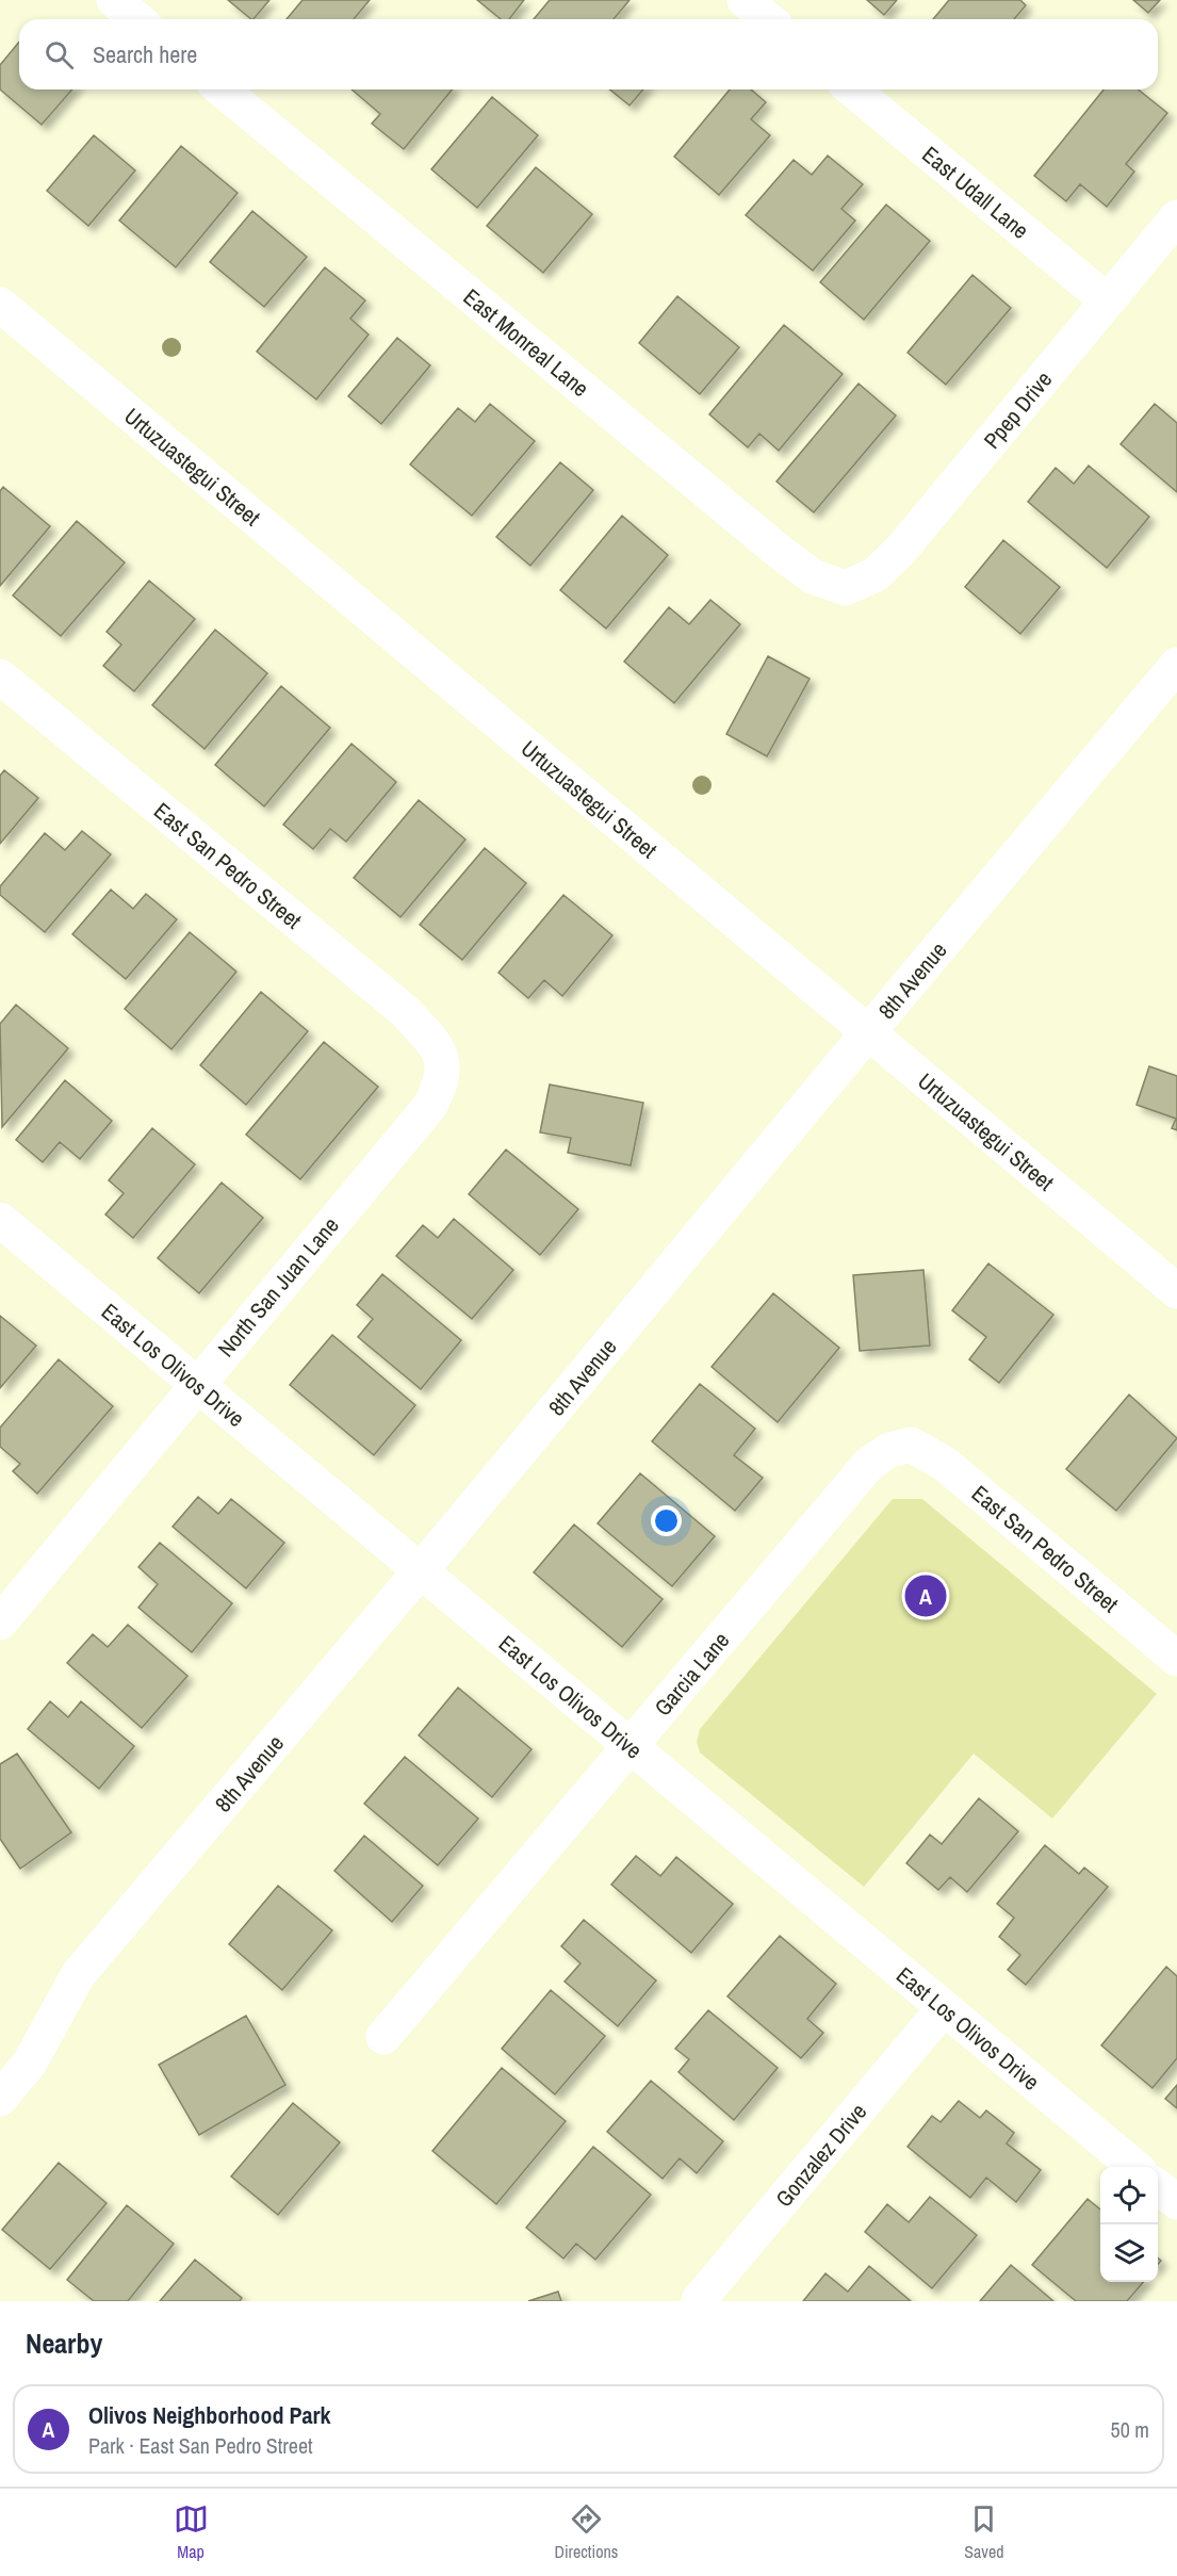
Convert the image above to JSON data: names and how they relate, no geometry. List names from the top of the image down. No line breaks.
{"streets":{"street":["East Udall Lane","East Monreal Lane","Ppep Drive","Urtuzuastegui Street","East San Pedro Street","8th Avenue","North San Juan Lane","East Los Olivos Drive","Garcia Lane","Gonzalez Drive"]},"crossings":[["East Udall Lane","Ppep Drive"],["East Monreal Lane","Ppep Drive"],["Urtuzuastegui Street","8th Avenue"],["East San Pedro Street","North San Juan Lane"],["East San Pedro Street","Garcia Lane"],["8th Avenue","East Los Olivos Drive"],["North San Juan Lane","East Los Olivos Drive"],["East Los Olivos Drive","Garcia Lane"],["East Los Olivos Drive","Gonzalez Drive"]],"page":{"search":"Search here","pins":"A","heading":"Nearby","list":[{"mark":"A","name":"Olivos Neighborhood Park","note":"Park · East San Pedro Street","value":"50 m"}],"nav":["Map","Directions","Saved"]}}
